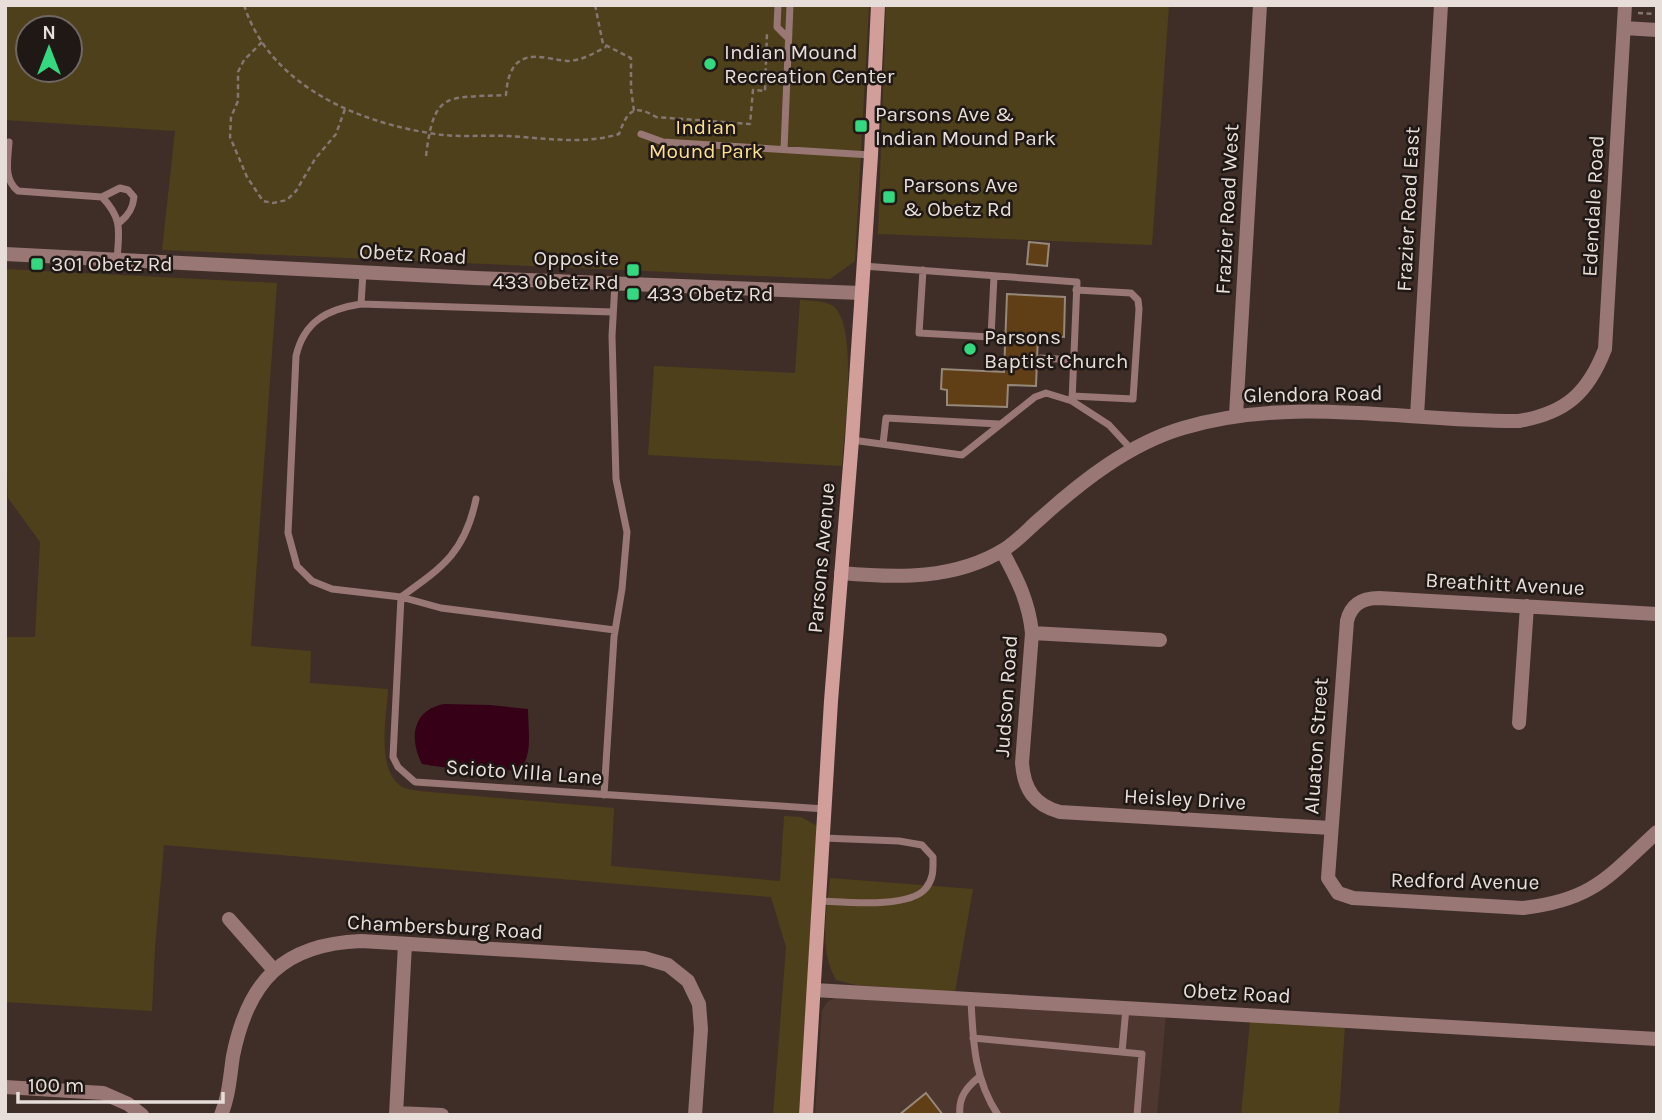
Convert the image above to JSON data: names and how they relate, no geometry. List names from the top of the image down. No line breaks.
{"streets":{"street":["Edendale Road","Frazier Road West","Frazier Road East","Obetz Road","Glendora Road","Parsons Avenue","Breathitt Avenue","Judson Road","Aluaton Street","Heisley Drive","Redford Avenue","Chambersburg Road"],"lane":["Scioto Villa Lane"]},"crossings":[["Edendale Road","Glendora Road"],["Frazier Road West","Glendora Road"],["Frazier Road East","Glendora Road"],["Obetz Road","Parsons Avenue"],["Glendora Road","Parsons Avenue"],["Glendora Road","Judson Road"],["Parsons Avenue","Scioto Villa Lane"],["Breathitt Avenue","Aluaton Street"],["Judson Road","Heisley Drive"],["Aluaton Street","Heisley Drive"],["Aluaton Street","Redford Avenue"]],"parks":["Indian Mound Park"],"places":{"other":["Indian Mound Recreation Center","Parsons Baptist Church"],"transit":["Parsons Ave & Indian Mound Park","Parsons Ave & Obetz Rd","301 Obetz Rd","Opposite 433 Obetz Rd","433 Obetz Rd"]},"scale_bar":"100 m","north":"top"}
